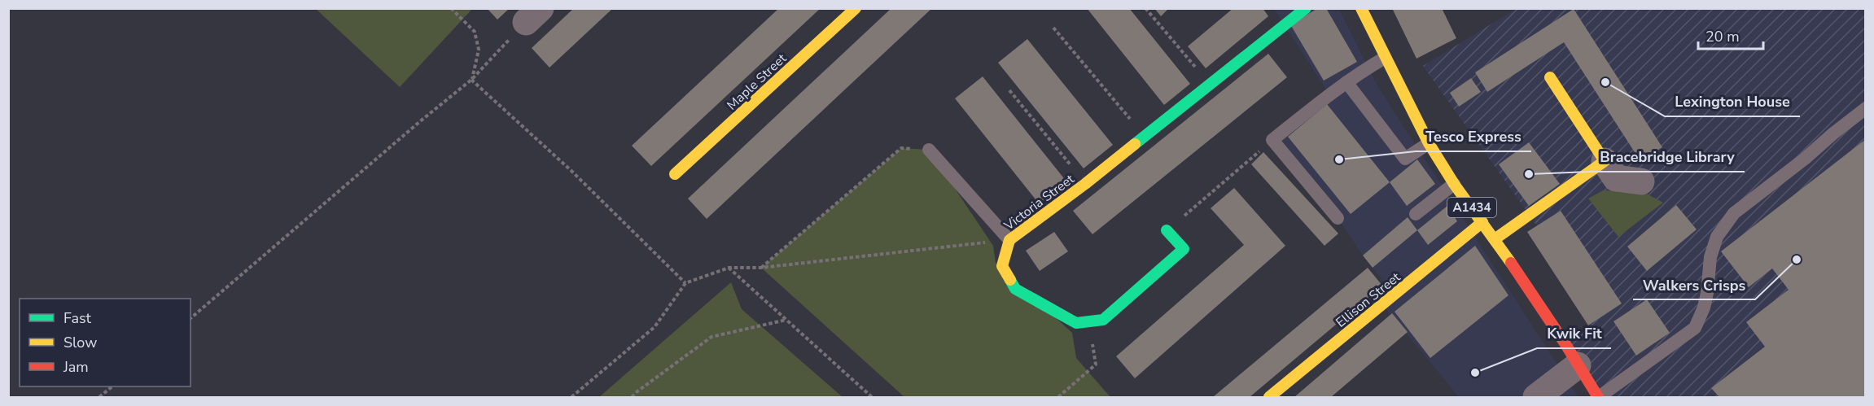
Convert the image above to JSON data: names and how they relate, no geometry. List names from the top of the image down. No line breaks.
{"streets":{"street":["Maple Street","Victoria Street","A1434","Ellison Street"]},"crossings":[["A1434","Ellison Street"]],"places":["Lexington House","Tesco Express","Bracebridge Library","Walkers Crisps","Kwik Fit"],"legend":["Fast","Slow","Jam"],"scale_bar":"20 m"}
